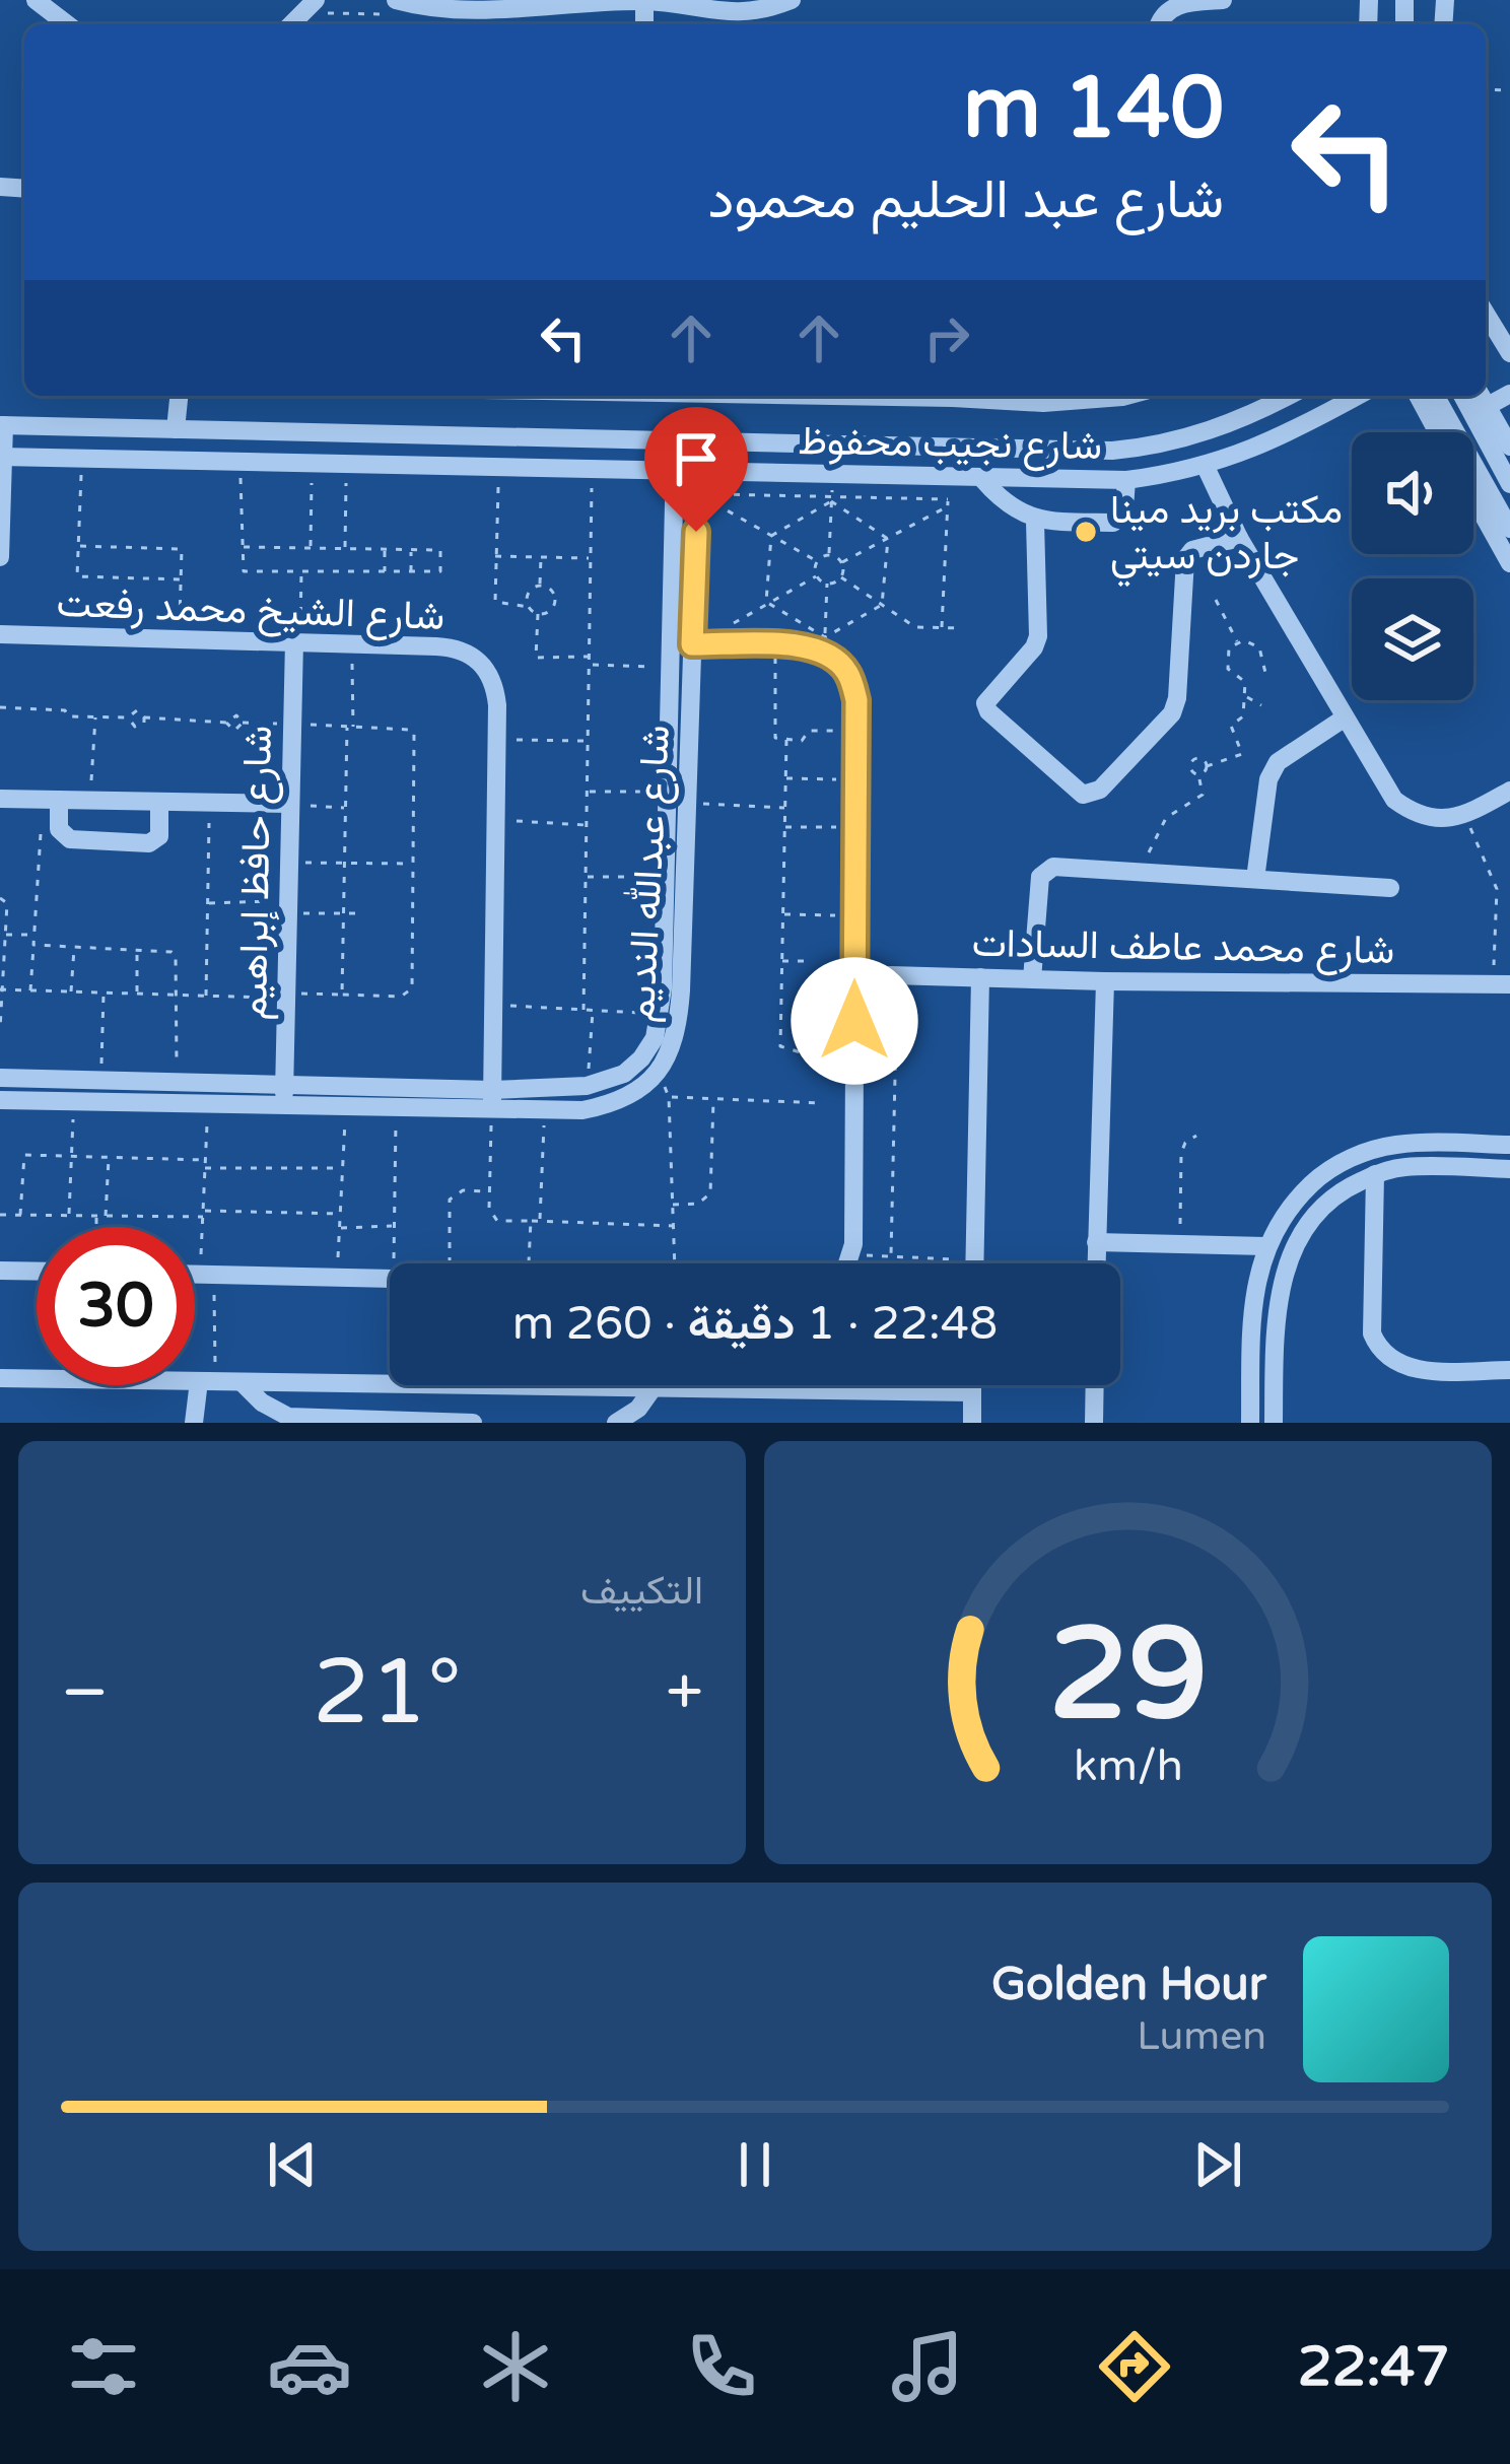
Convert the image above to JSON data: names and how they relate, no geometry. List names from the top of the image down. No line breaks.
{"streets":{"street":["شارع نجيب محفوظ","شارع الشيخ محمد رفعت","شارع حافظ إبراهيم","شارع عبدالله النديم","شارع محمد عاطف السادات"]},"crossings":[["شارع نجيب محفوظ","شارع عبدالله النديم"],["شارع الشيخ محمد رفعت","شارع حافظ إبراهيم"],["شارع الشيخ محمد رفعت","شارع عبدالله النديم"],["شارع حافظ إبراهيم","شارع عبدالله النديم"]],"places":["مكتب بريد مينا جاردن سيتي"],"page":{"turn":["140 m","شارع عبد الحليم محمود"],"limit":"30","trip":"22:48 · 1 دقيقة · 260 m","tile":"التكييف","heat":["−","21°","+"],"song":["Golden Hour","Lumen"],"tabs":"22:47","gauge":["29","km/h"]}}
